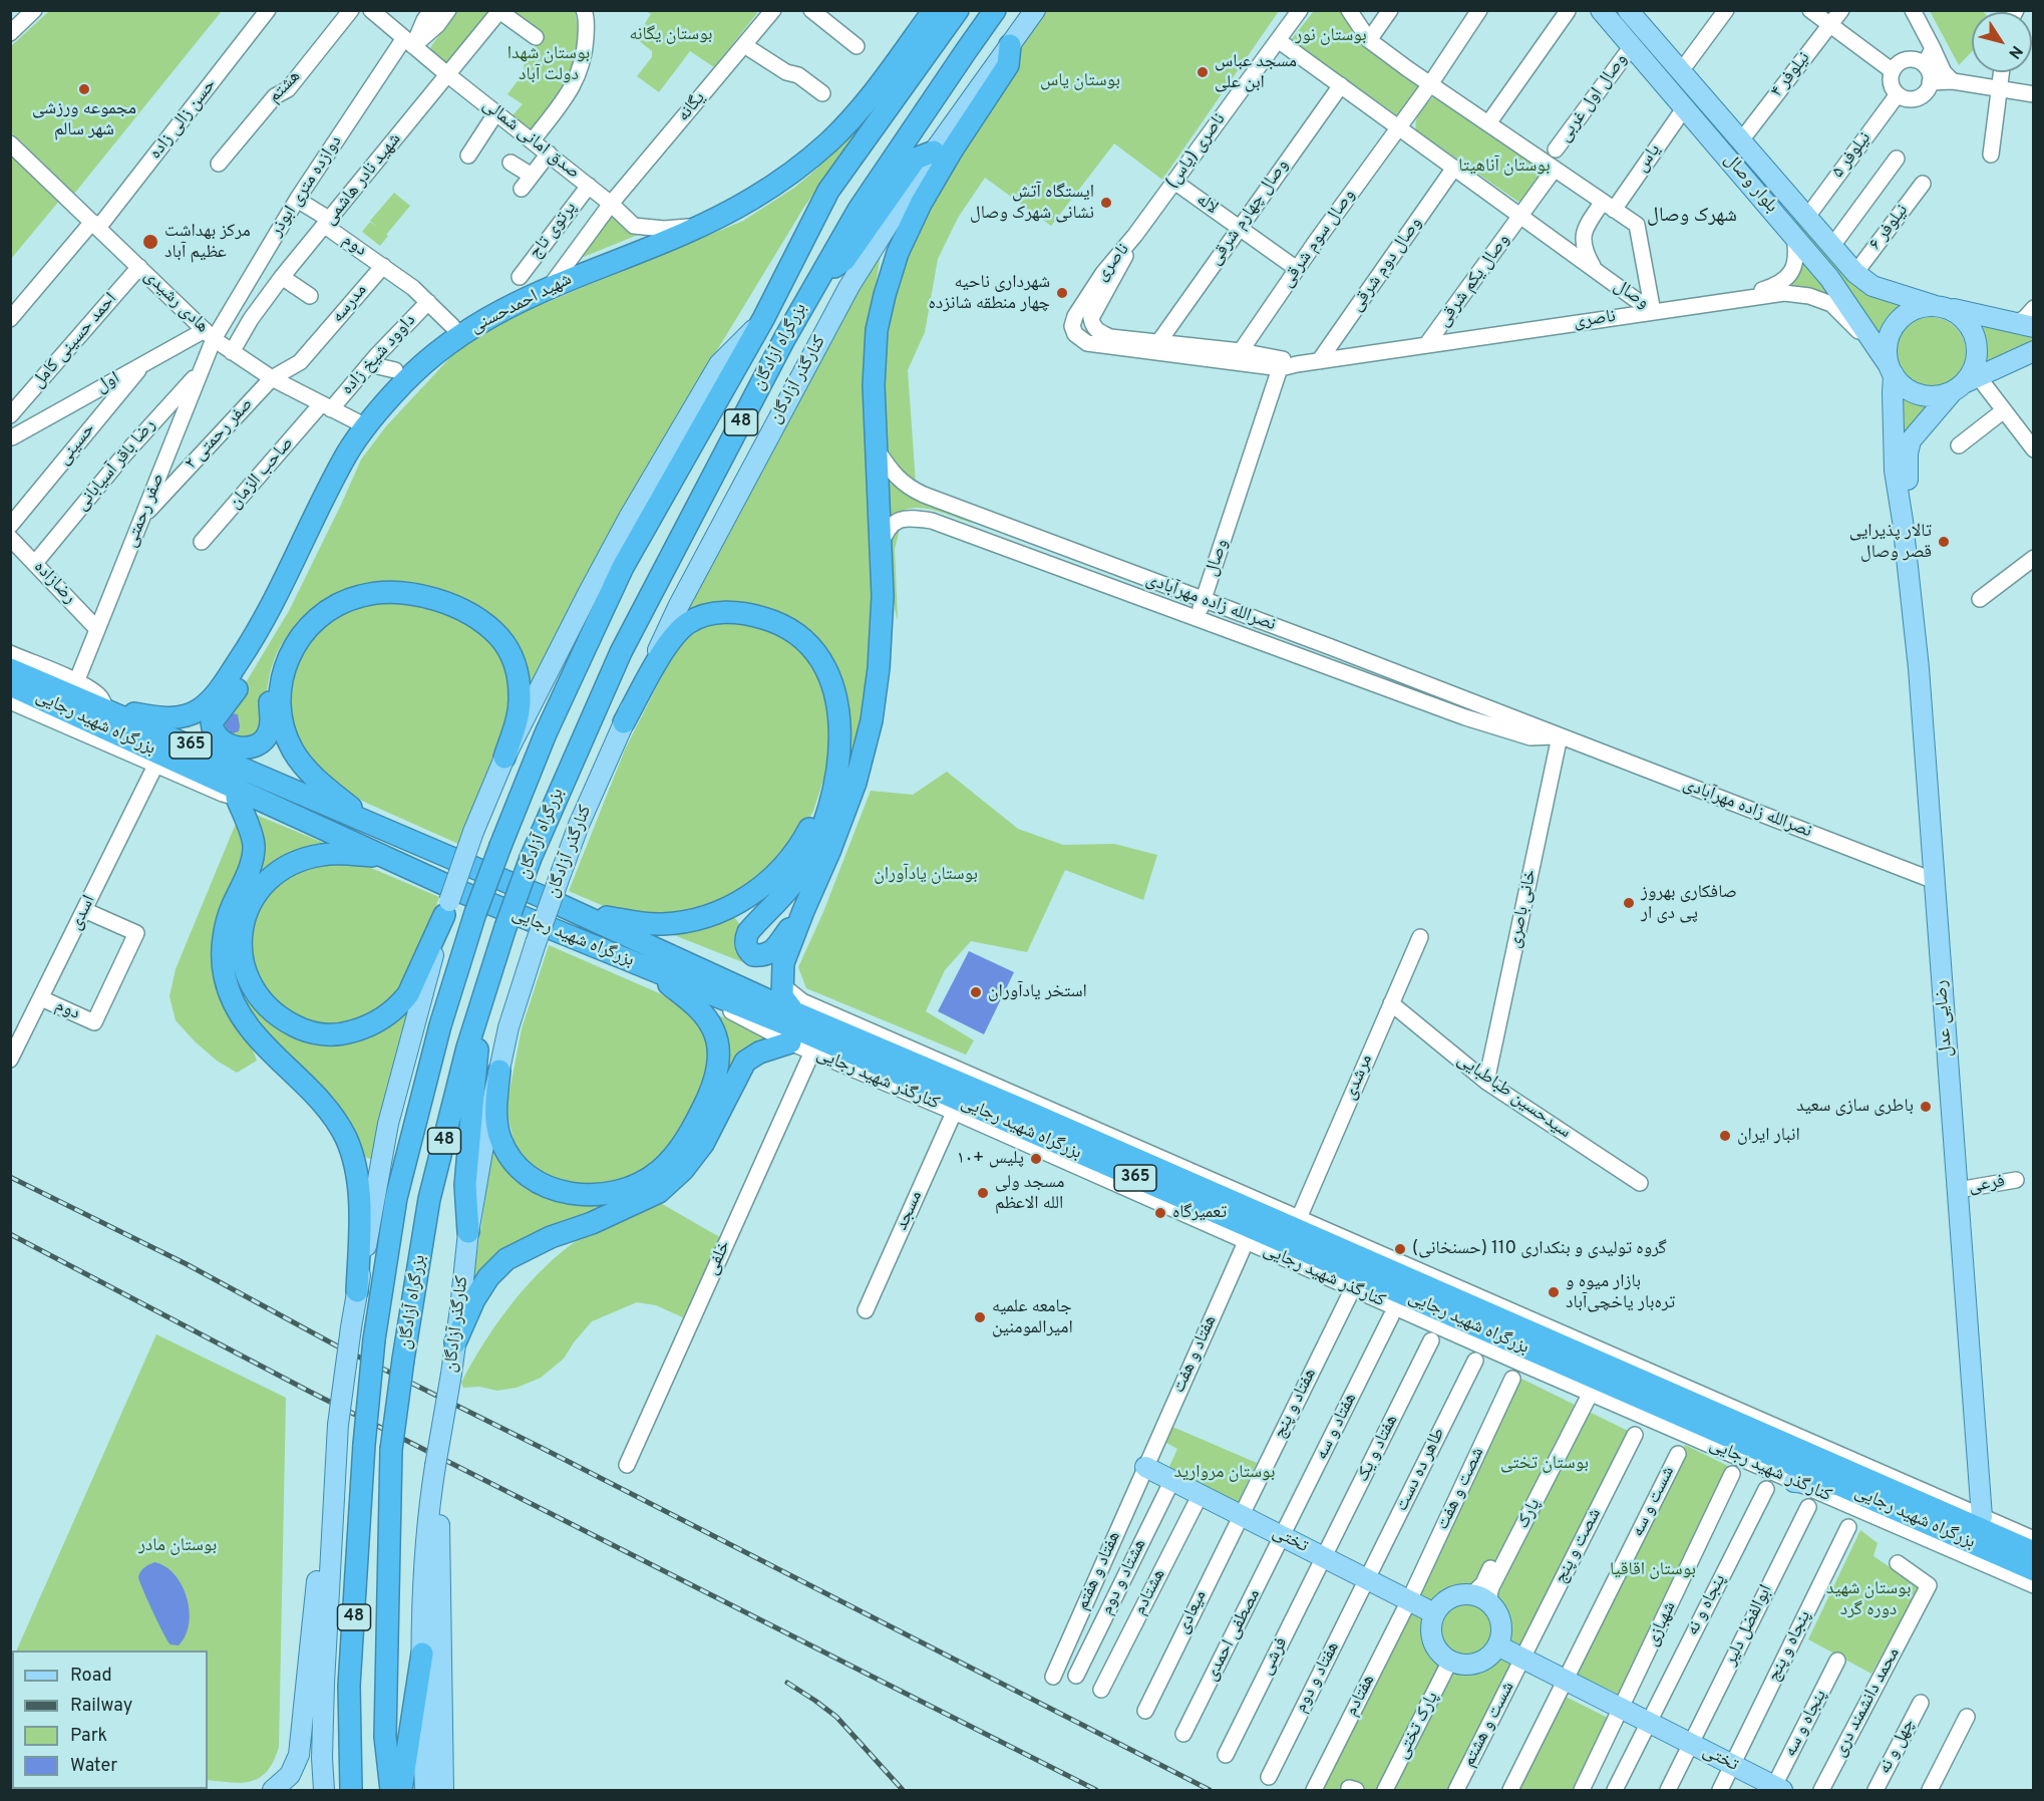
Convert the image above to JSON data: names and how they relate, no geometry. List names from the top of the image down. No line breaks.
{"streets":{"highway":["شهید احمدحسنی","بزرگراه آزادگان","کنارگذر آزادگان","48","بزرگراه شهید رجایی","365"],"main road":["بلوار وصال","رضایی عدل","تختی"],"street":["نیلوفر ۴","هشتم","وصال اول غربی","یگانه","حسن زالی زاده","صدق امانی شمالی","ناصری (یاس)","نیلوفر ۵","یاس","شهید نادر هاشمی","دوازده متری ابوذر","لاله","وصال چهارم شرقی","نیلوفر ۶","پرتوی تاج","وصال سوم شرقی","دوم","ناصری","وصال دوم شرقی","وصال یکم شرقی","وصال","هادی رشیدی","مدرسه","احمد حسینی کامل","داوود شیخ زاده","اول","صفر رحمتی ۲","حسینی","رضا باقر آسیابانی","صاحب الزمان","صفر رحمتی","رضازاده","نصرالله زاده مهرآبادی","خانی باصری","اسدی","مرشدی","کنارگذر شهید رجایی","سیدحسین طباطبایی","فرعی","مسجد","خلفی","هفتاد و هفت","هفتاد و پنج","هفتاد و سه","هفتاد و یک","طاهر ده دست","شصت و هفت","شست و سه","پارک","شصت و پنج","هفتاد و هفتم","هشتاد و دوم","هشتادم","پنجاه و نه","میعادی","شهبازی","ابوالفضل دلیر","مصطفی احمدی","پنجاه و پنج","فرشی","هفتاد و دوم","هفتادم","محمد دانشمند دری","پنجاه و سه","شست و هشتم","پارک تختی","چهل و نه"]},"crossings":[["نیلوفر ۴","بلوار وصال"],["وصال اول غربی","بلوار وصال"],["یگانه","صدق امانی شمالی"],["یگانه","شهید احمدحسنی"],["حسن زالی زاده","هادی رشیدی"],["صدق امانی شمالی","شهید نادر هاشمی"],["صدق امانی شمالی","دوازده متری ابوذر"],["صدق امانی شمالی","پرتوی تاج"],["صدق امانی شمالی","شهید احمدحسنی"],["ناصری (یاس)","لاله"],["ناصری (یاس)","ناصری"],["ناصری (یاس)","وصال"],["نیلوفر ۵","بلوار وصال"],["یاس","بلوار وصال"],["یاس","وصال"],["شهید نادر هاشمی","دوم"],["شهید نادر هاشمی","هادی رشیدی"],["بلوار وصال","نیلوفر ۶"],["بلوار وصال","ناصری"],["دوازده متری ابوذر","هادی رشیدی"],["دوازده متری ابوذر","اول"],["دوازده متری ابوذر","صفر رحمتی"],["لاله","وصال چهارم شرقی"],["لاله","وصال سوم شرقی"],["وصال چهارم شرقی","ناصری"],["وصال چهارم شرقی","وصال"],["وصال سوم شرقی","ناصری"],["وصال سوم شرقی","وصال"],["دوم","مدرسه"],["دوم","اسدی"],["ناصری","وصال دوم شرقی"],["ناصری","وصال یکم شرقی"],["ناصری","وصال"],["وصال دوم شرقی","وصال"],["وصال یکم شرقی","وصال"],["وصال","نصرالله زاده مهرآبادی"],["هادی رشیدی","مدرسه"],["هادی رشیدی","شهید احمدحسنی"],["هادی رشیدی","احمد حسینی کامل"],["هادی رشیدی","داوود شیخ زاده"],["هادی رشیدی","اول"],["هادی رشیدی","صفر رحمتی ۲"],["هادی رشیدی","صاحب الزمان"],["هادی رشیدی","صفر رحمتی"],["مدرسه","صفر رحمتی ۲"],["شهید احمدحسنی","بزرگراه شهید رجایی"],["داوود شیخ زاده","صاحب الزمان"],["کنارگذر آزادگان","نصرالله زاده مهرآبادی"],["اول","حسینی"],["اول","صفر رحمتی"],["صفر رحمتی ۲","صفر رحمتی"],["رضا باقر آسیابانی","صفر رحمتی"],["رضا باقر آسیابانی","رضازاده"],["صفر رحمتی","رضازاده"],["نصرالله زاده مهرآبادی","خانی باصری"],["نصرالله زاده مهرآبادی","رضایی عدل"],["بزرگراه شهید رجایی","کنارگذر شهید رجایی"],["بزرگراه شهید رجایی","مسجد"],["خانی باصری","سیدحسین طباطبایی"],["رضایی عدل","فرعی"],["مرشدی","سیدحسین طباطبایی"],["کنارگذر شهید رجایی","مسجد"],["کنارگذر شهید رجایی","خلفی"],["کنارگذر شهید رجایی","هفتاد و هفت"],["کنارگذر شهید رجایی","پارک"],["هفتاد و هفت","تختی"],["هفتاد و هفت","هفتاد و هفتم"],["هفتاد و پنج","تختی"],["هفتاد و پنج","میعادی"],["هفتاد و سه","تختی"],["هفتاد و سه","مصطفی احمدی"],["هفتاد و یک","تختی"],["هفتاد و یک","فرشی"],["طاهر ده دست","تختی"],["طاهر ده دست","هفتاد و دوم"],["شصت و هفت","تختی"],["شصت و هفت","هفتادم"],["شست و سه","تختی"],["پارک","تختی"],["پارک","پارک تختی"],["تختی","شصت و پنج"],["تختی","هفتاد و هفتم"],["تختی","هشتاد و دوم"],["تختی","هشتادم"],["تختی","پنجاه و نه"],["تختی","میعادی"],["تختی","شهبازی"],["تختی","ابوالفضل دلیر"],["تختی","مصطفی احمدی"],["تختی","پنجاه و پنج"],["تختی","فرشی"],["تختی","هفتاد و دوم"],["تختی","هفتادم"],["تختی","پنجاه و سه"],["تختی","شست و هشتم"],["تختی","پارک تختی"],["شصت و پنج","شست و هشتم"]],"districts":["شهرک وصال"],"parks":["بوستان یگانه","بوستان نور","بوستان شهدا دولت آباد","بوستان یاس","بوستان آناهیتا","بوستان یادآوران","بوستان تختی","بوستان مروارید","بوستان مادر","بوستان اقاقیا","بوستان شهید دوره گرد"],"places":["مسجد عباس ابن علی","مجموعه ورزشی شهر سالم","ایستگاه آتش نشانی شهرک وصال","مرکز بهداشت عظیم آباد","شهرداری ناحیه چهار منطقه شانزده","تالار پذیرایی قصر وصال","صافکاری بهروز پی دی ار","استخر یادآوران","باطری سازی سعید","انبار ایران","پلیس +۱۰","مسجد ولی الله الاعظم","تعمیرگاه","گروه تولیدی و بنکداری 110 (حسنخانی)","بازار میوه و تره‌بار یاخچی‌آباد","جامعه علمیه امیرالمومنین"],"legend":["Road","Railway","Park","Water"],"north":"bottom right"}
